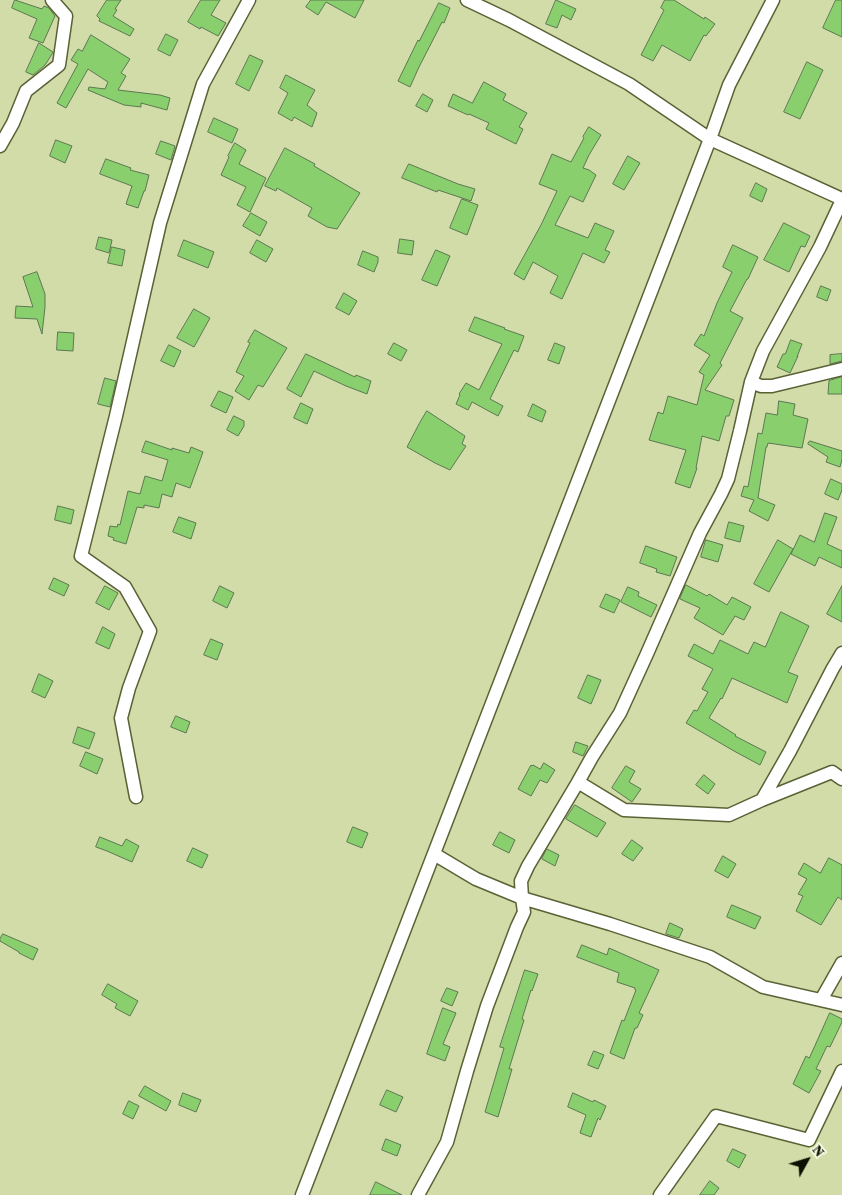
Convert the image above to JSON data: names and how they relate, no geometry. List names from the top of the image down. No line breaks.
{"north":"top right"}
